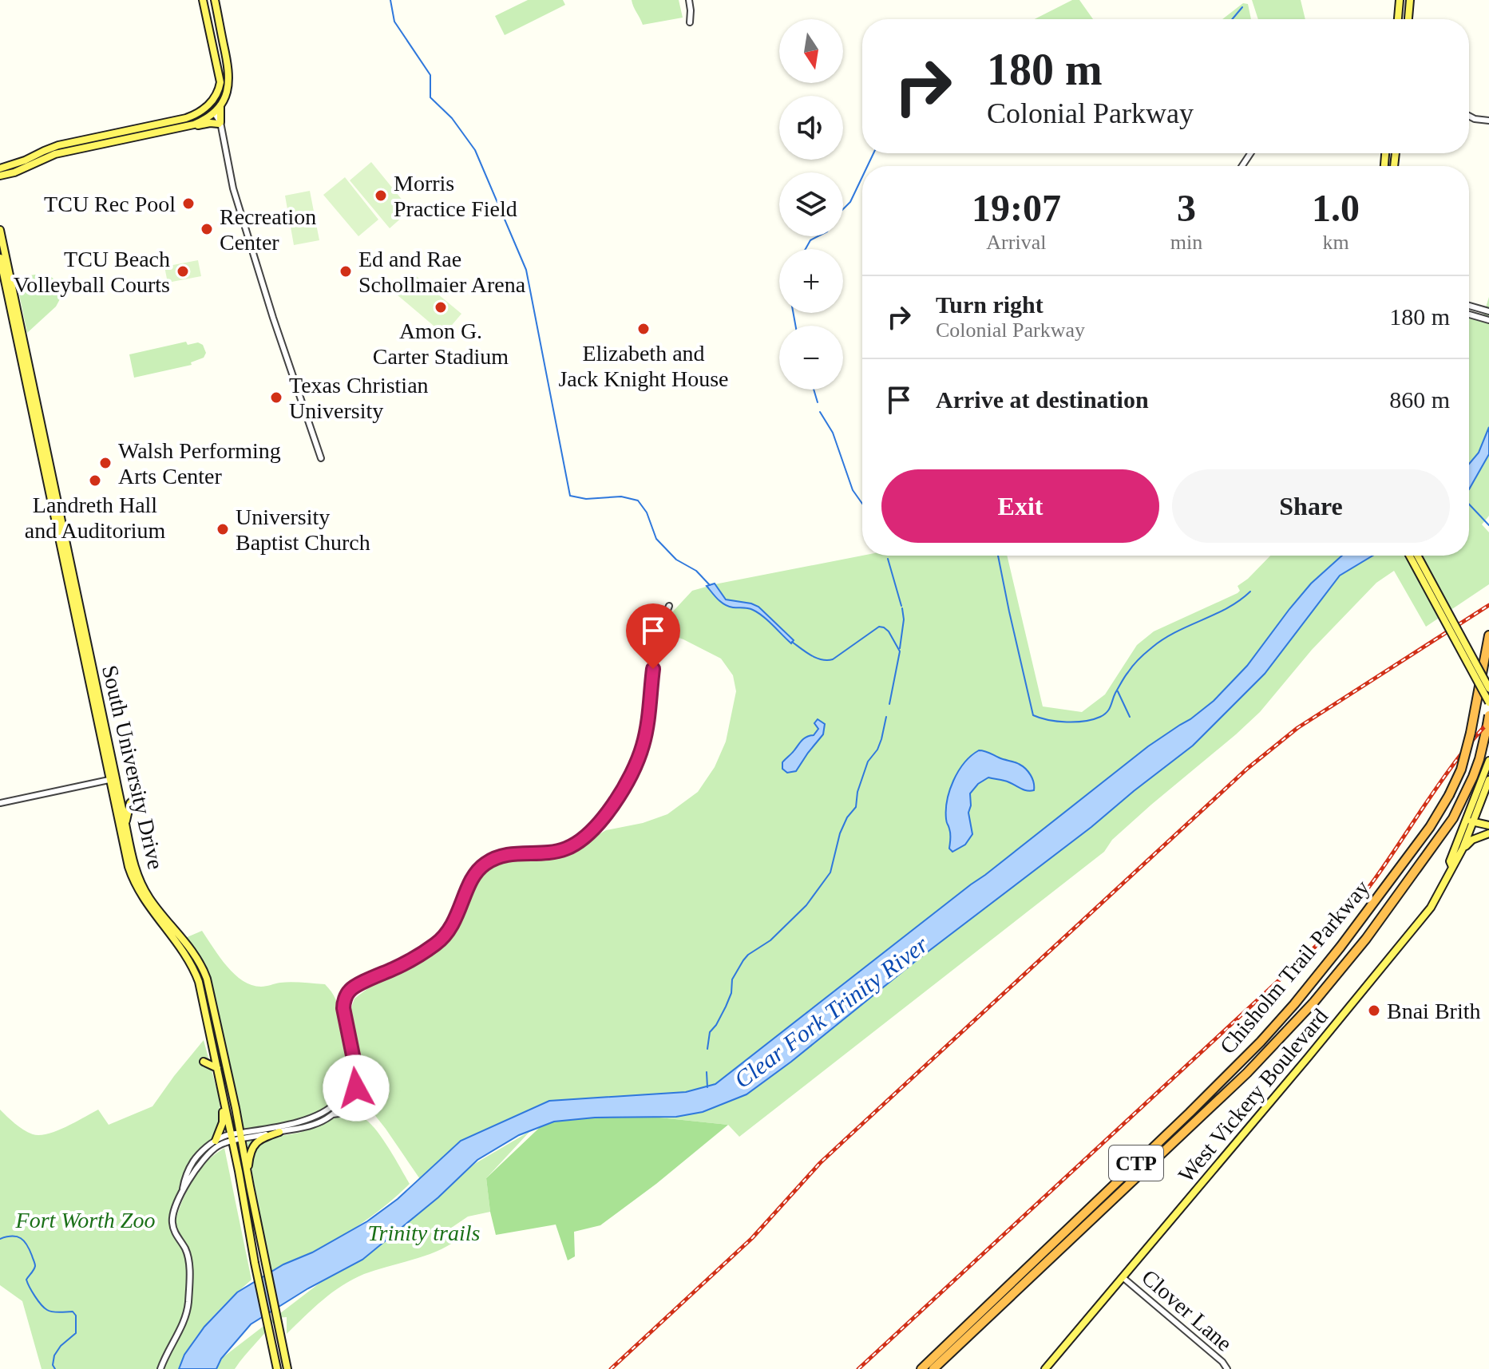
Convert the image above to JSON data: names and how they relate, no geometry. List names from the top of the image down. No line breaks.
{"streets":{"highway":["Chisholm Trail Parkway","CTP"],"main road":["South University Drive","West Vickery Boulevard"],"street":["Clover Lane"]},"crossings":[["West Vickery Boulevard","Clover Lane"]],"water":["Clear Fork Trinity River"],"parks":["Fort Worth Zoo","Trinity trails"],"places":["Morris Practice Field","TCU Rec Pool","Recreation Center","TCU Beach Volleyball Courts","Ed and Rae Schollmaier Arena","Amon G. Carter Stadium","Elizabeth and Jack Knight House","Texas Christian University","Walsh Performing Arts Center","Landreth Hall and Auditorium","University Baptist Church","Bnai Brith"],"north":"bottom","page":{"map_buttons":["+","−"],"turn":["180 m","Colonial Parkway"],"eta":["19:07","Arrival","3","min","1.0","km"],"list":[{"name":"Turn right","note":"Colonial Parkway","value":"180 m"},{"name":"Arrive at destination","value":"860 m"}],"buttons":["Exit","Share"]}}
